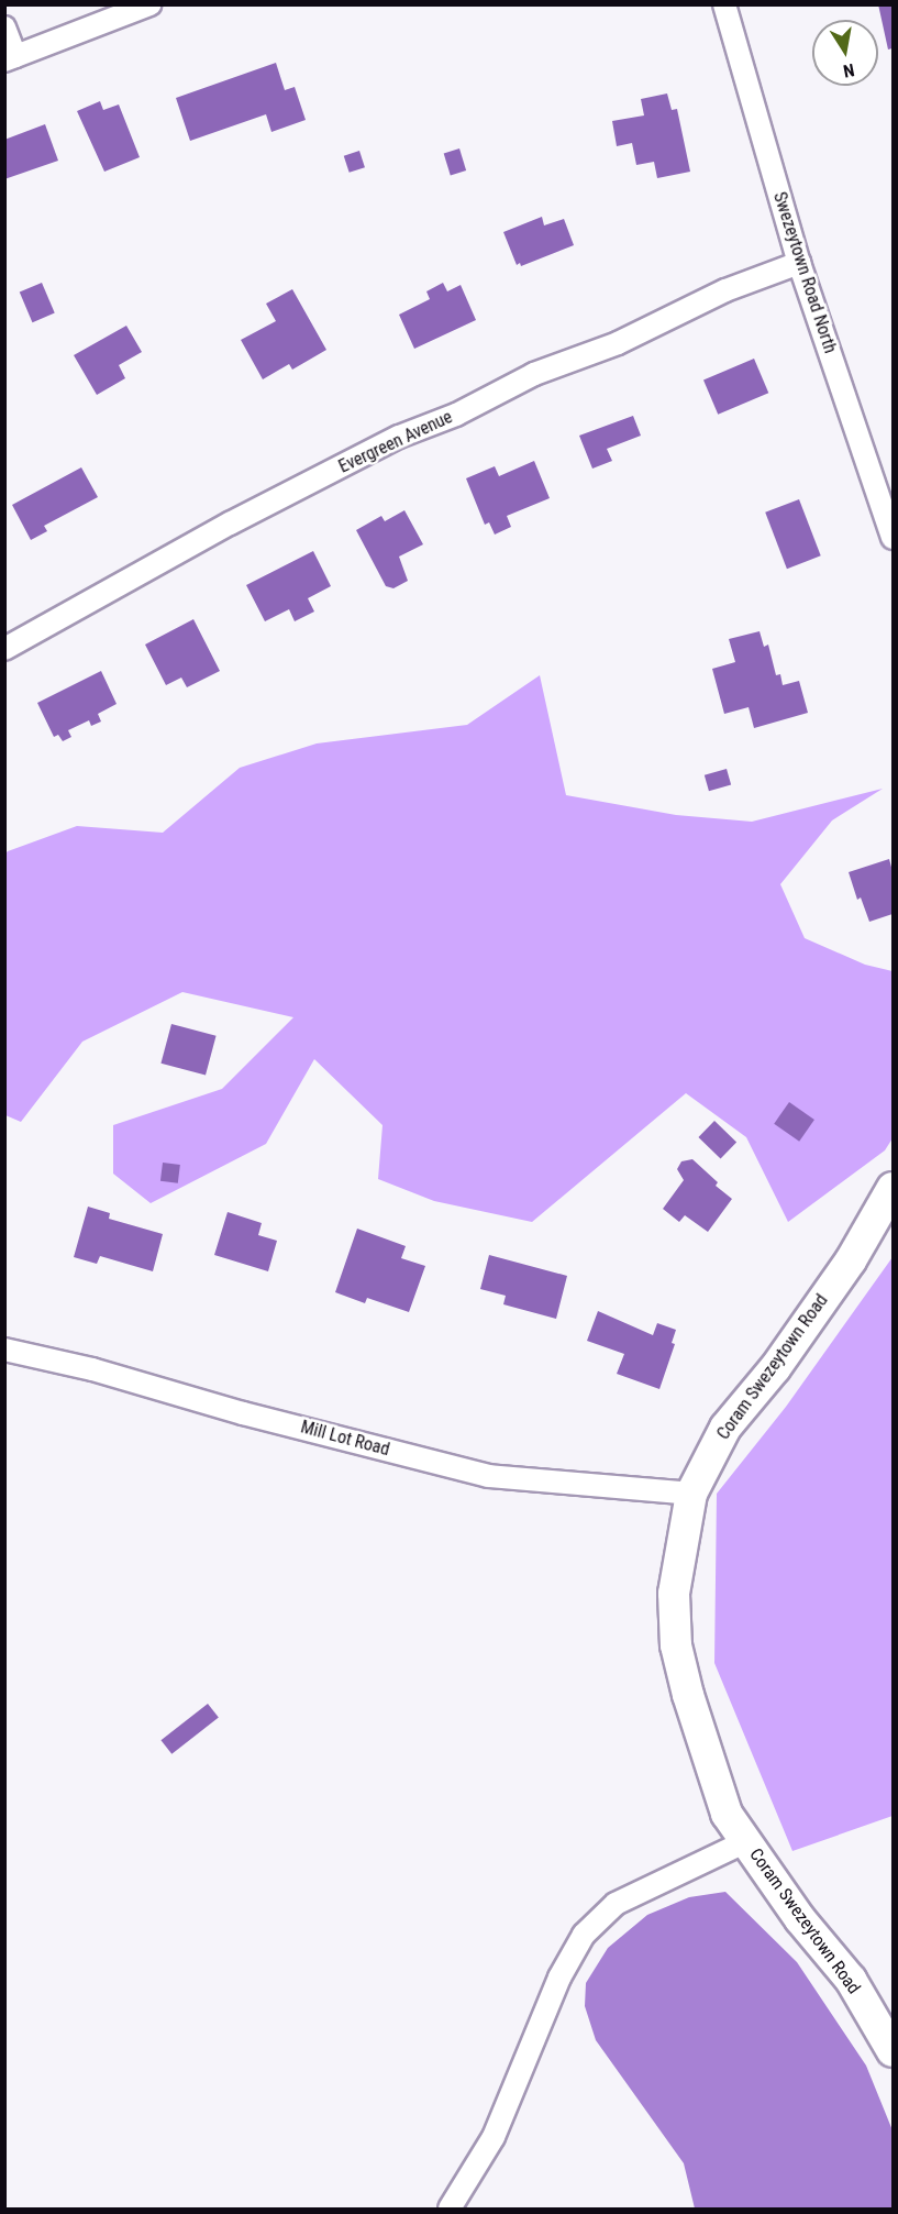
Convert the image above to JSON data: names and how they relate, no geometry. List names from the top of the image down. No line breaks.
{"streets":{"street":["Swezeytown Road North","Evergreen Avenue","Coram Swezeytown Road","Mill Lot Road"]},"crossings":[["Swezeytown Road North","Evergreen Avenue"],["Coram Swezeytown Road","Mill Lot Road"]],"north":"bottom"}
